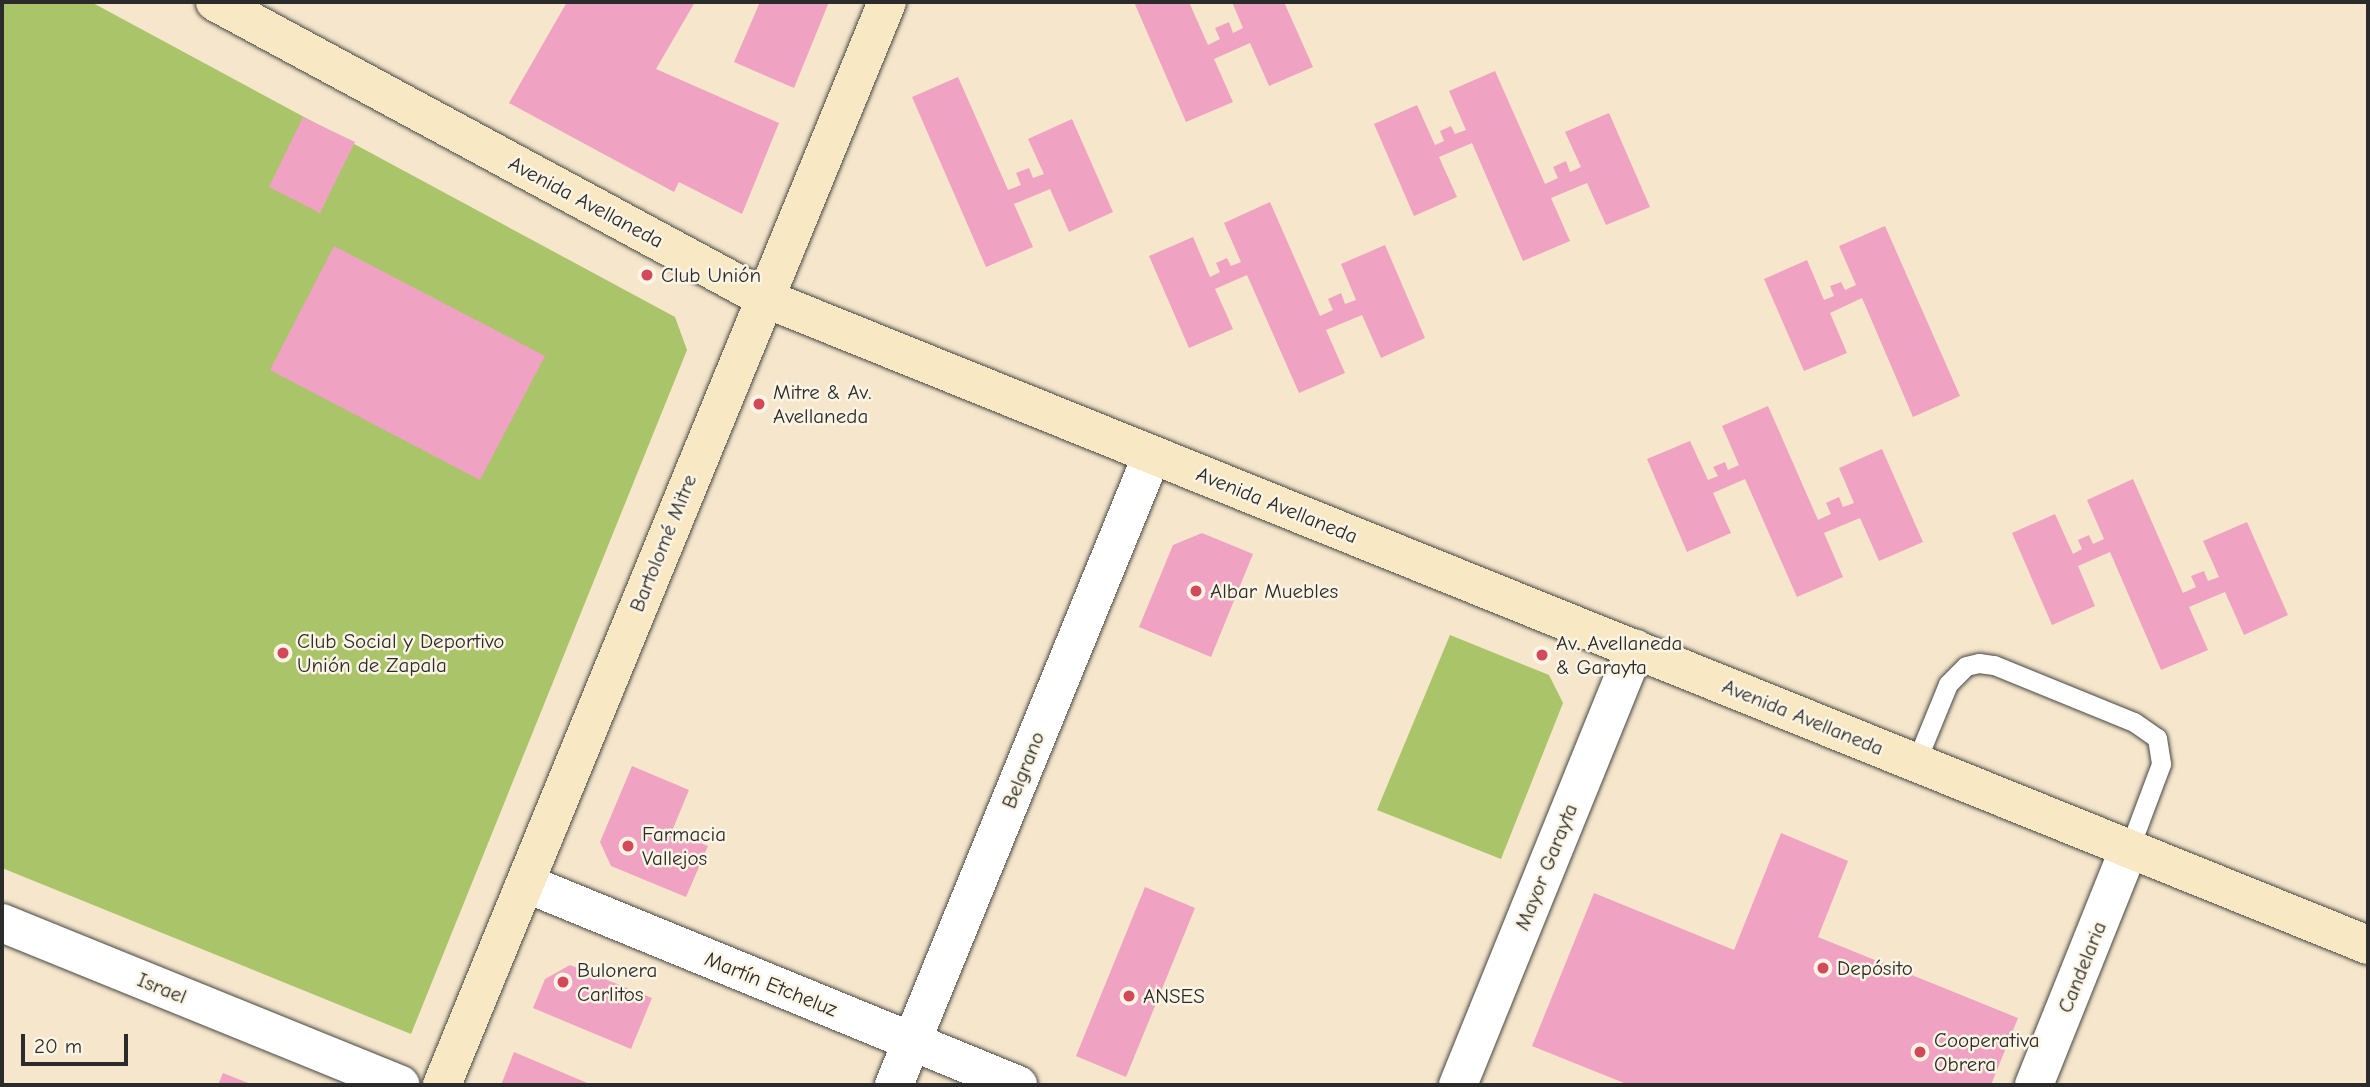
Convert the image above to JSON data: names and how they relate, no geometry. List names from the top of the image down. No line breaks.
{"streets":{"main road":["Avenida Avellaneda","Bartolomé Mitre"],"street":["Belgrano","Mayor Garayta","Candelaria","Martín Etcheluz","Israel"]},"crossings":[["Avenida Avellaneda","Bartolomé Mitre"],["Avenida Avellaneda","Belgrano"],["Avenida Avellaneda","Mayor Garayta"],["Avenida Avellaneda","Candelaria"],["Bartolomé Mitre","Martín Etcheluz"],["Belgrano","Martín Etcheluz"]],"places":["Club Unión","Mitre & Av. Avellaneda","Albar Muebles","Club Social y Deportivo Unión de Zapala","Av. Avellaneda & Garayta","Farmacia Vallejos","Depósito","Bulonera Carlitos","ANSES","Cooperativa Obrera"],"scale_bar":"20 m"}
